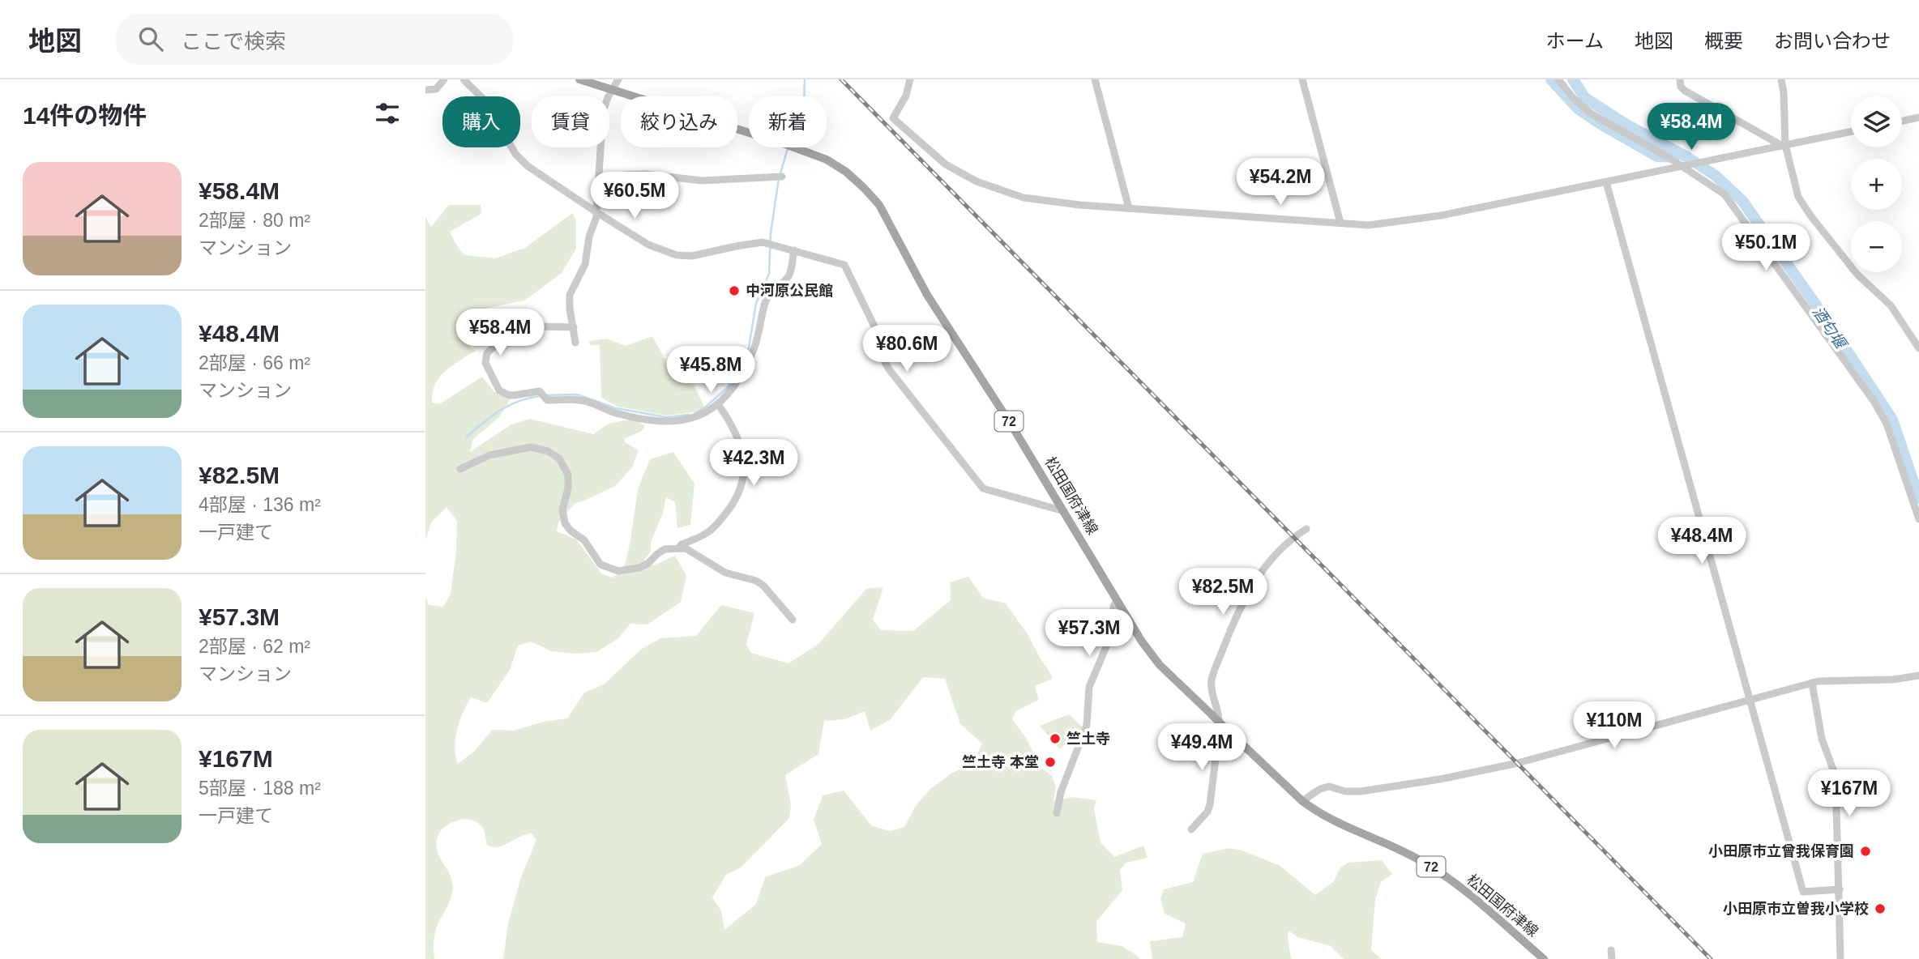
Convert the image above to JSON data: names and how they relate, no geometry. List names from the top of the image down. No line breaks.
{"streets":{"main road":["72","松田国府津線"]},"water":["酒匂堰"],"places":["中河原公民館","竺土寺","竺土寺 本堂","小田原市立曾我保育園","小田原市立曽我小学校"],"page":{"header":"地図","search":"ここで検索","nav":["ホーム","地図","概要","お問い合わせ"],"heading":"14件の物件","map_buttons":["+","−"],"chip":["購入","賃貸","絞り込み","新着"],"price":["¥58.4M","¥54.2M","¥60.5M","¥50.1M","¥58.4M","¥80.6M","¥45.8M","¥42.3M","¥48.4M","¥82.5M","¥57.3M","¥110M","¥49.4M","¥167M"],"list":[{"name":"¥58.4M","note":"2部屋 · 80 m² · マンション"},{"name":"¥48.4M","note":"2部屋 · 66 m² · マンション"},{"name":"¥82.5M","note":"4部屋 · 136 m² · 一戸建て"},{"name":"¥57.3M","note":"2部屋 · 62 m² · マンション"},{"name":"¥167M","note":"5部屋 · 188 m² · 一戸建て"}]}}
